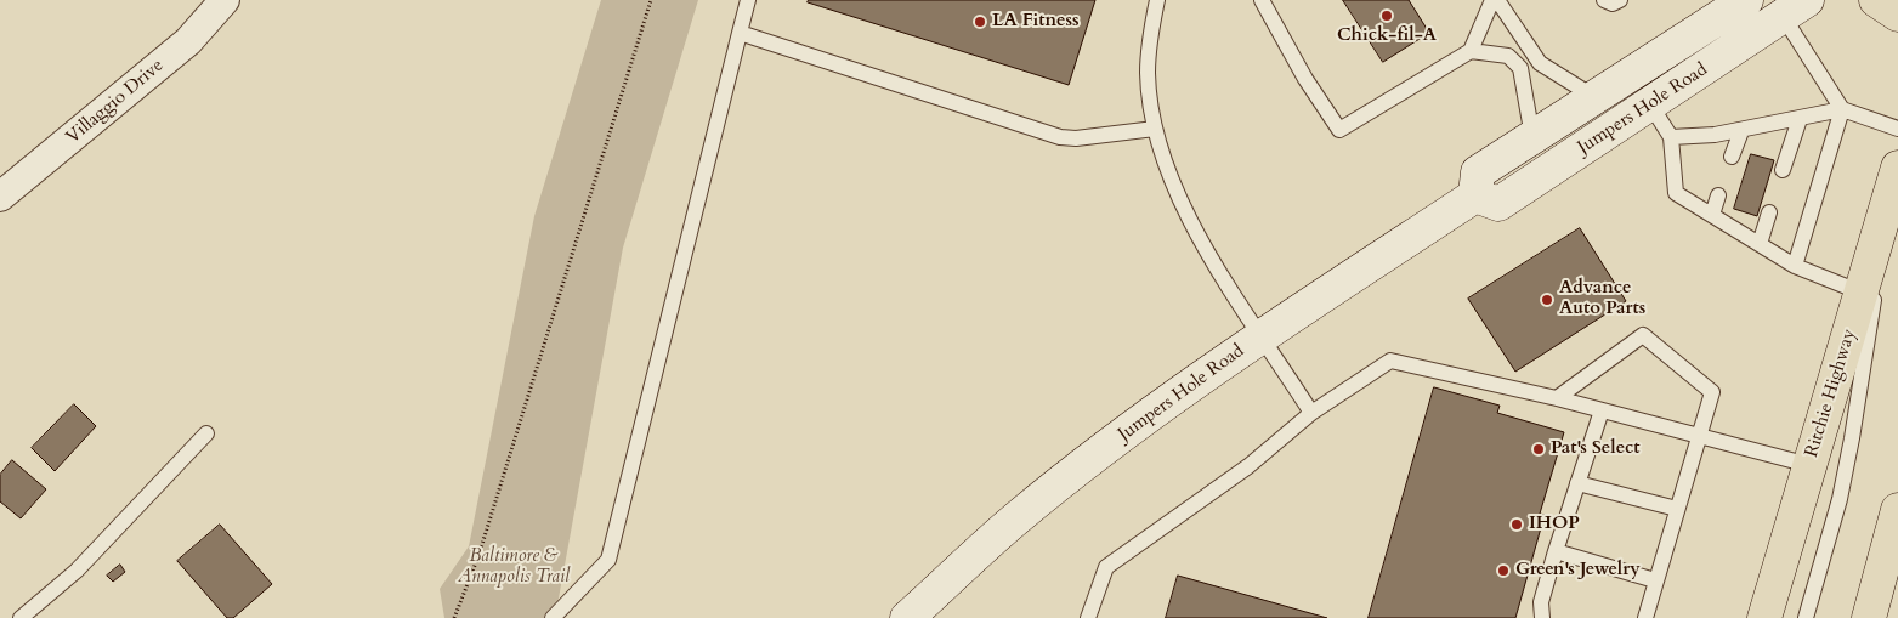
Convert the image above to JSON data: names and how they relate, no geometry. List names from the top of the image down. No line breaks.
{"streets":{"main road":["Jumpers Hole Road","Ritchie Highway"],"street":["Villaggio Drive"]},"parks":["Baltimore & Annapolis Trail"],"places":["Chick-fil-A","LA Fitness","Advance Auto Parts","Pat's Select","IHOP","Green's Jewelry"]}
